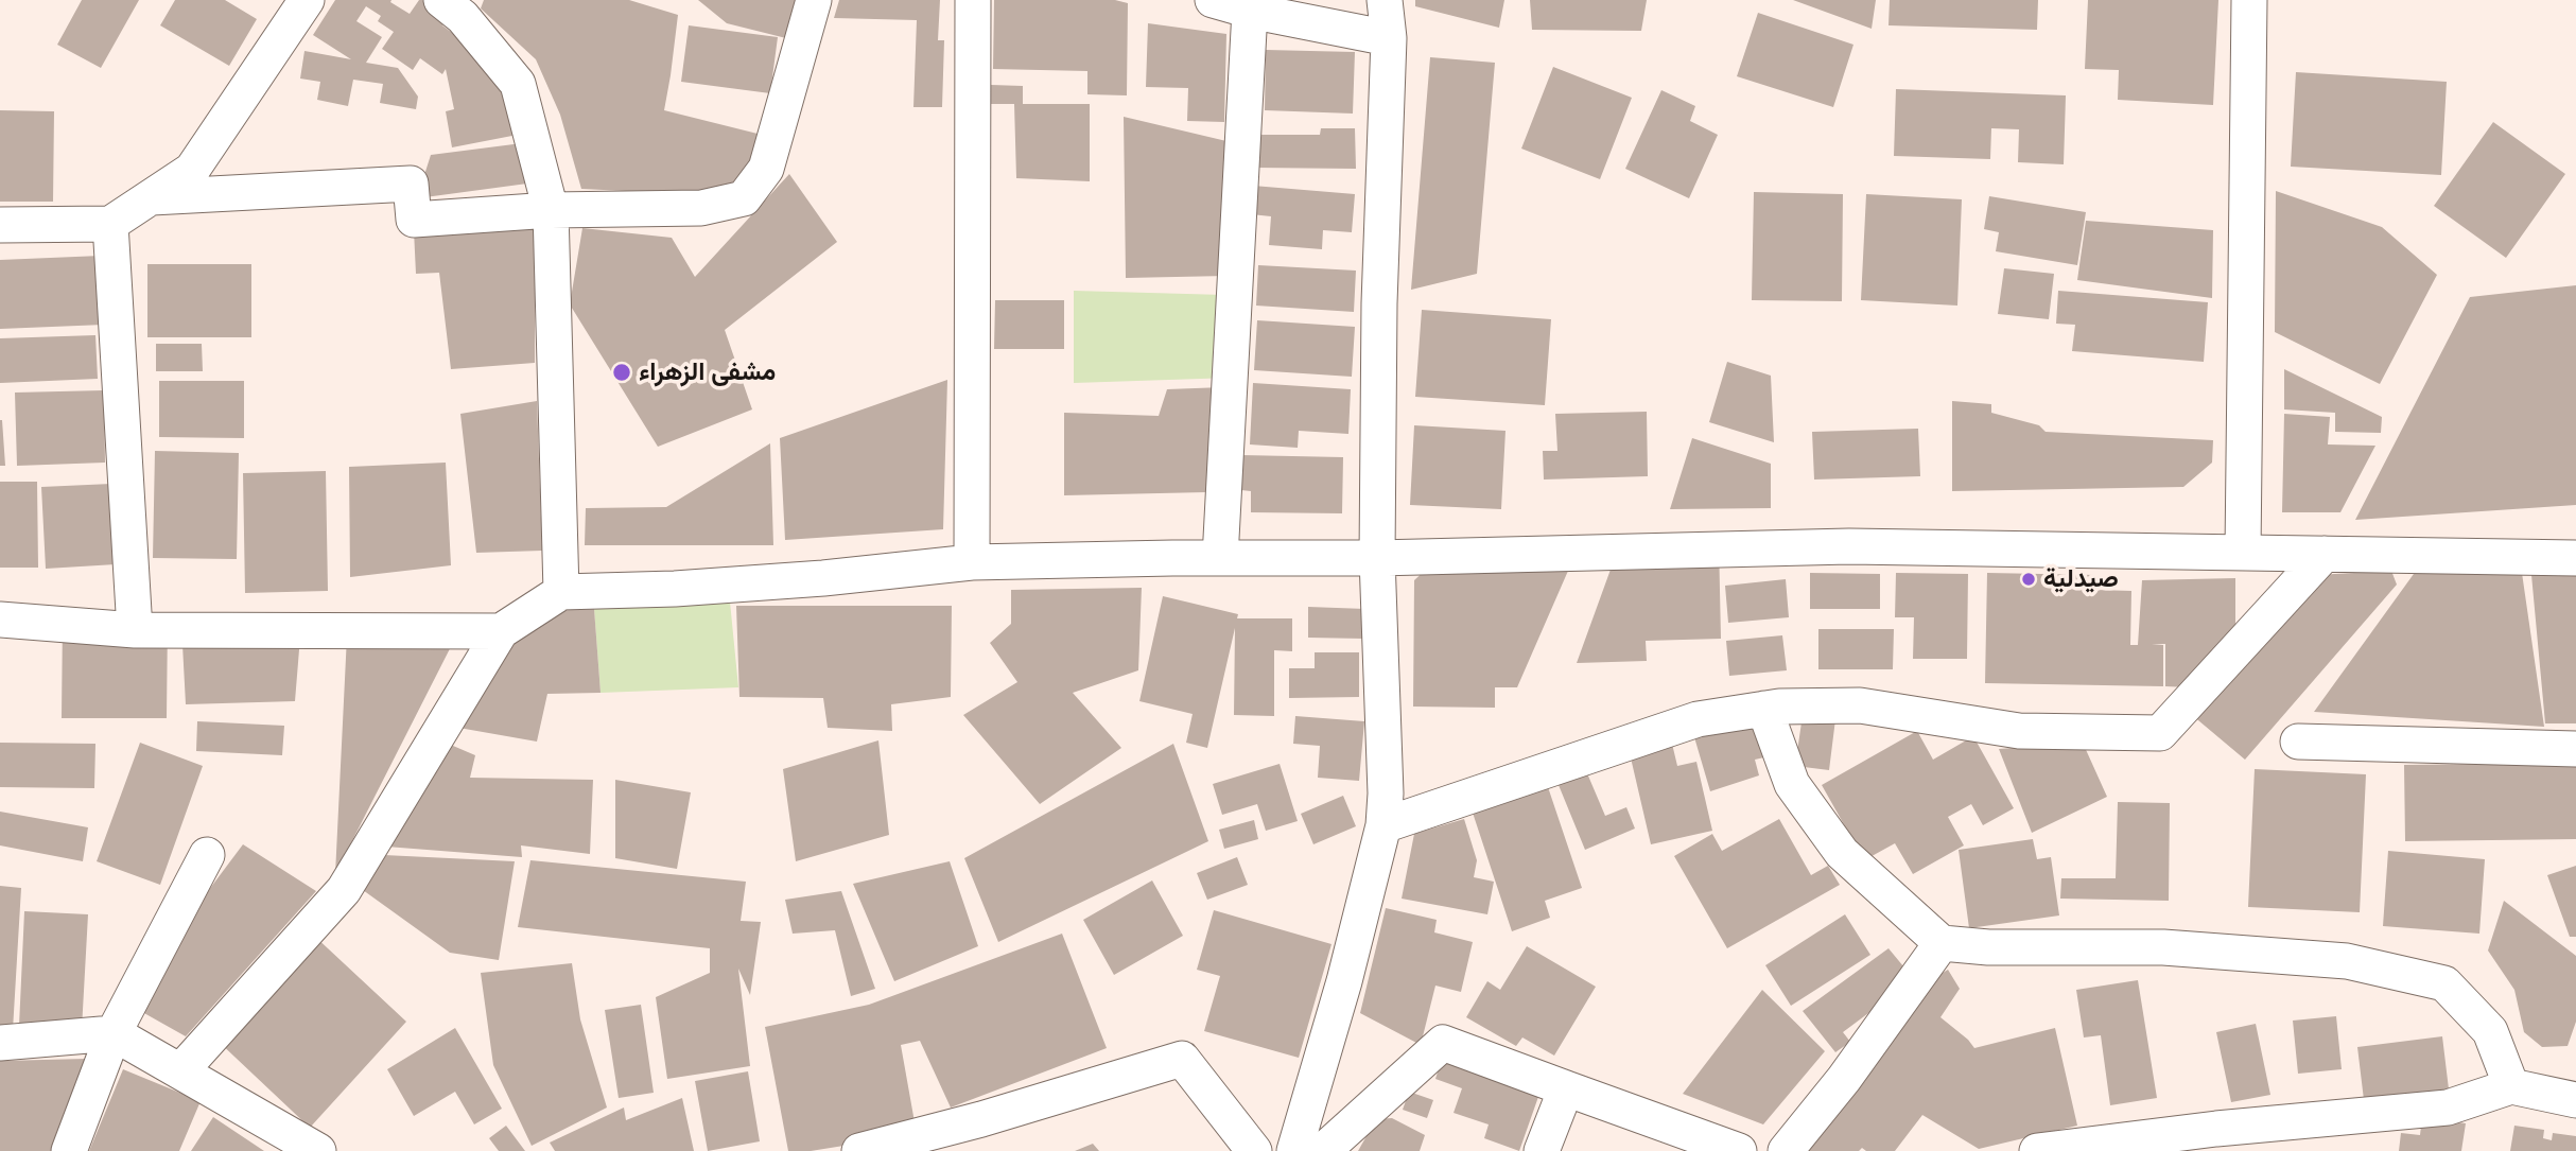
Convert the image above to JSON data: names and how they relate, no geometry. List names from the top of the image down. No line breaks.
{"places":["مشفى الزهراء","صيدلية"]}
